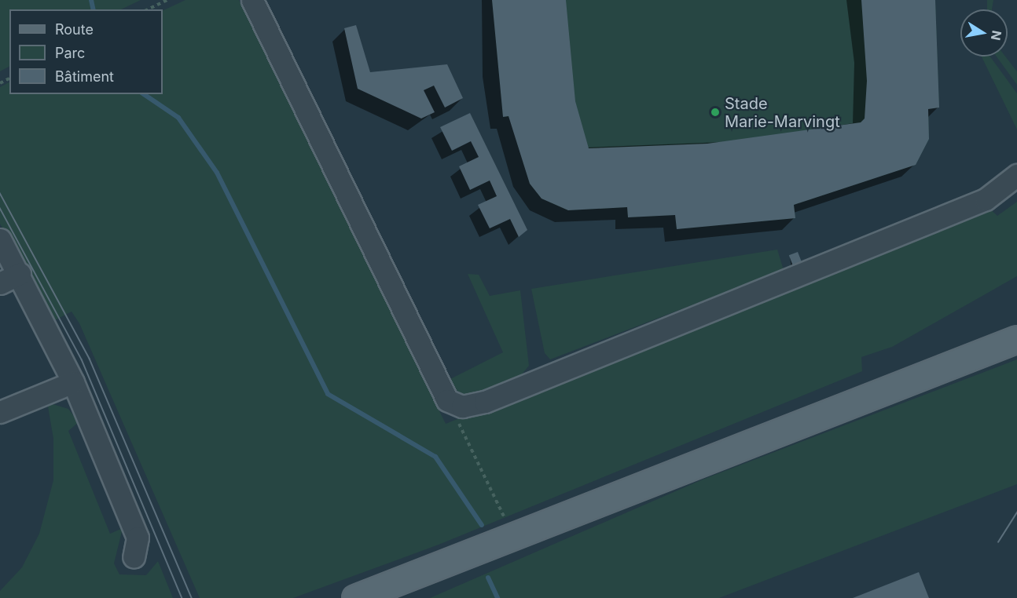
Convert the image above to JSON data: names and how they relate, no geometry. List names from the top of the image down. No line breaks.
{"places":["Stade Marie-Marvingt"],"legend":["Route","Parc","Bâtiment"],"north":"right"}
